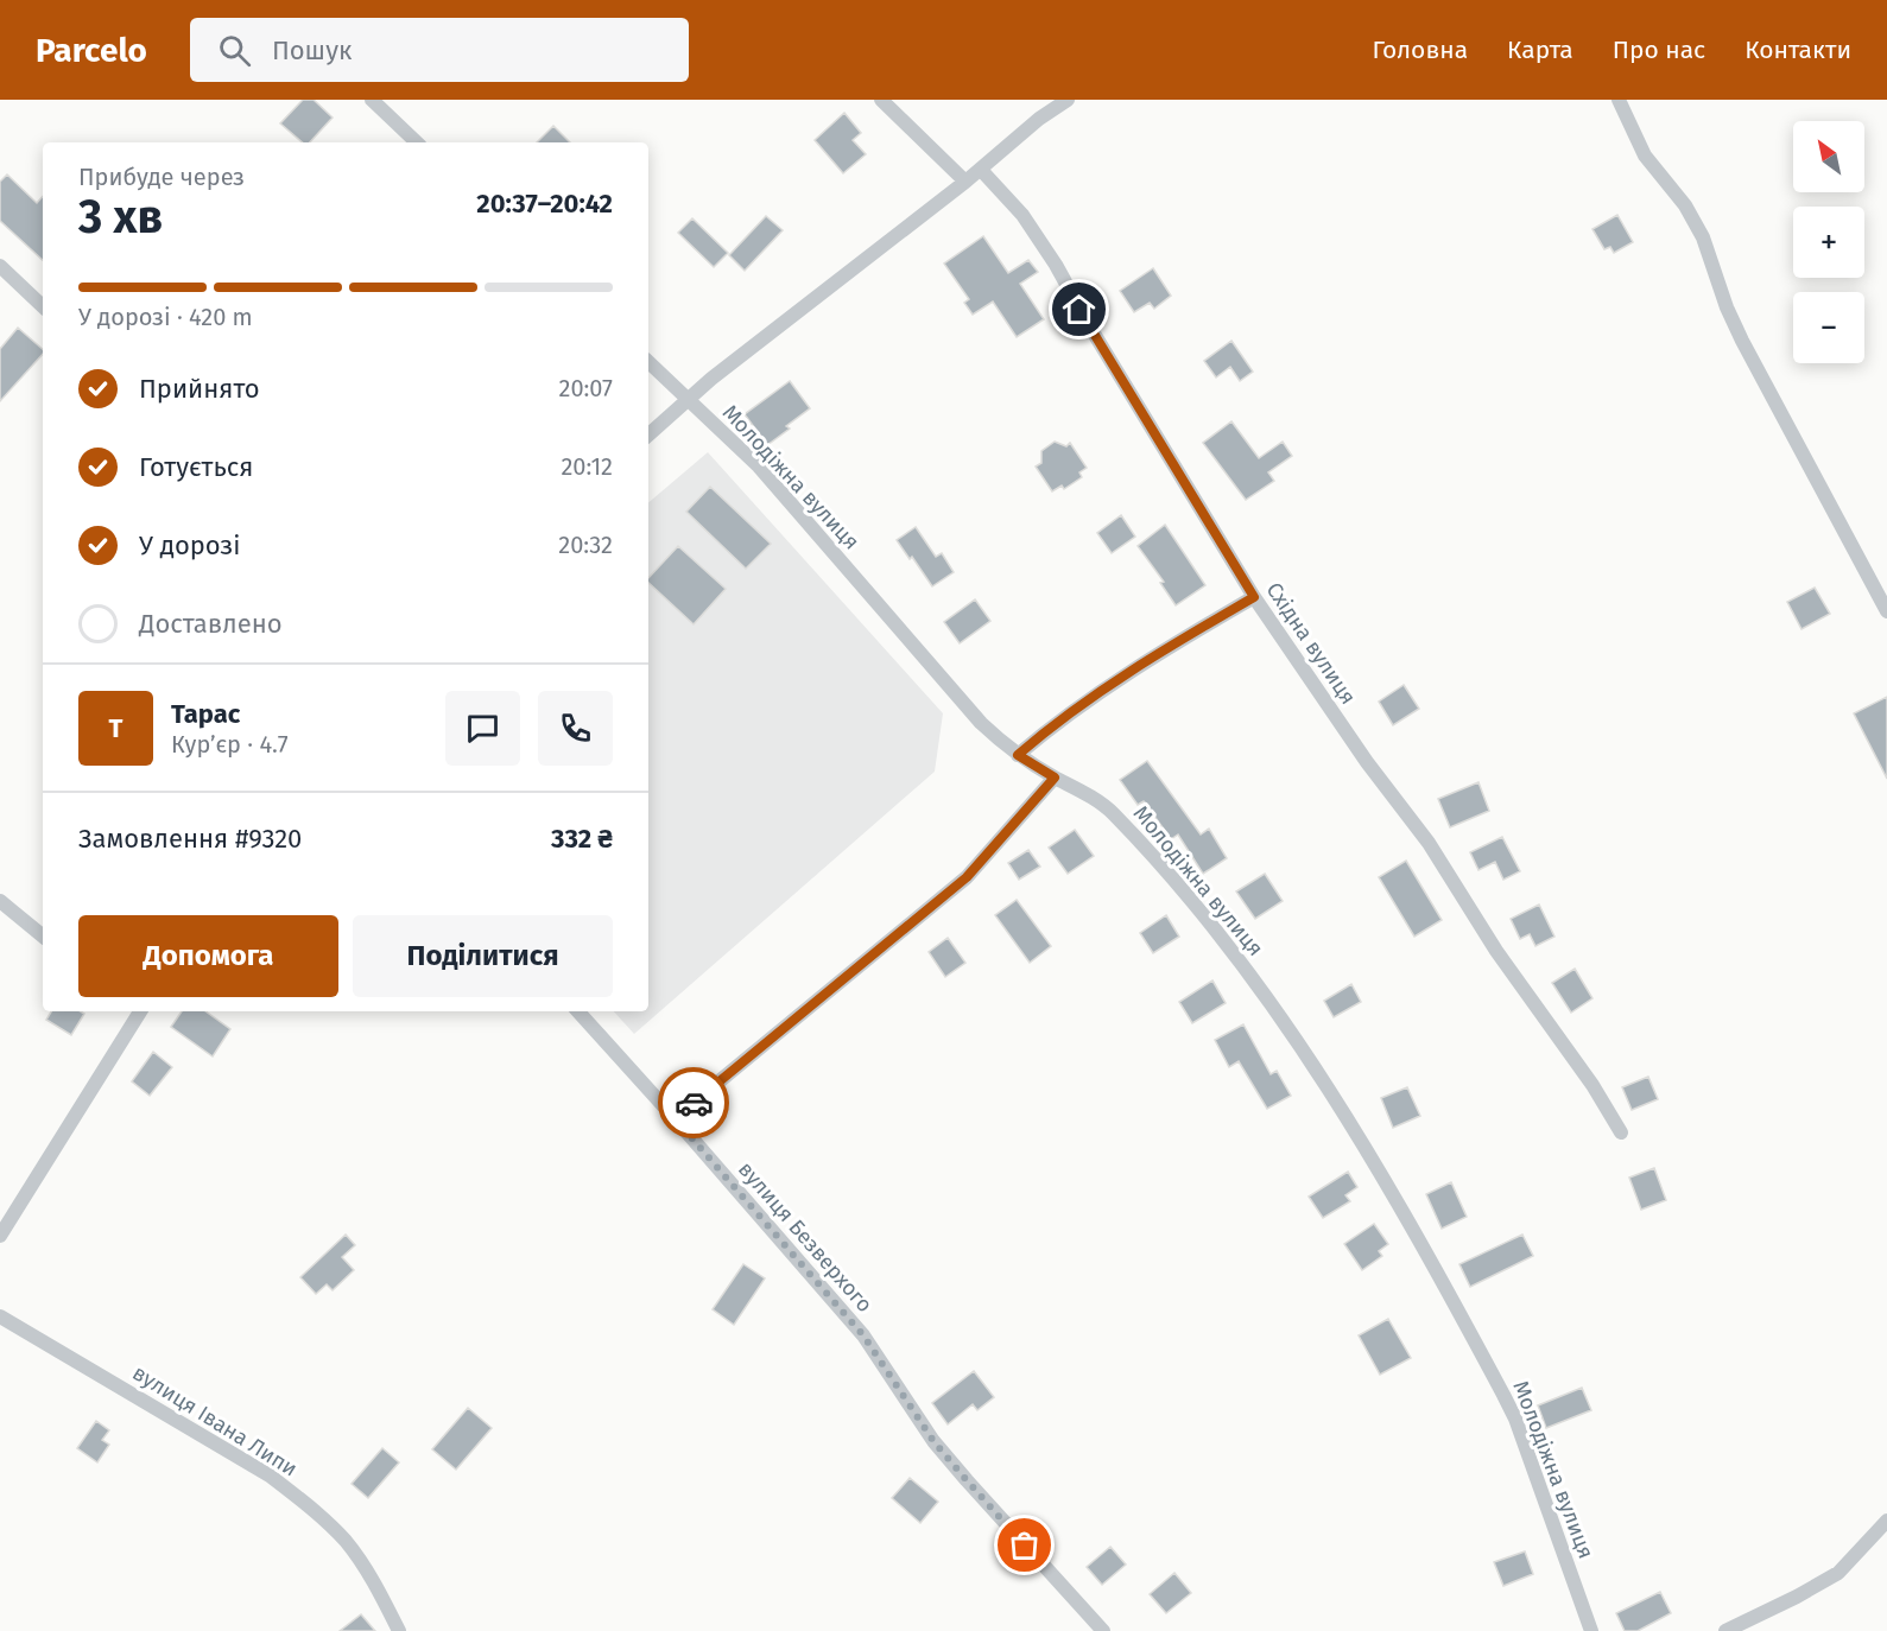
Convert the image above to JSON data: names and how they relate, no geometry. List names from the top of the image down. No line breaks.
{"streets":{"street":["Молодіжна вулиця","Східна вулиця","вулиця Безверхого","вулиця Івана Липи"]},"north":"top left","page":{"header":"Parcelo","search":"Пошук","nav":["Головна","Карта","Про нас","Контакти"],"map_buttons":["+","−"],"heading":["3 хв","Прибуде через","20:37–20:42"],"panel":["Тарас","Кур’єр · 4.7","Замовлення #9320","332 ₴"],"bar":"У дорозі · 420 m","list":[["Прийнято","20:07"],["Готується","20:12"],["У дорозі","20:32"],"Доставлено"],"round":"Т","buttons":["Допомога","Поділитися"]}}
